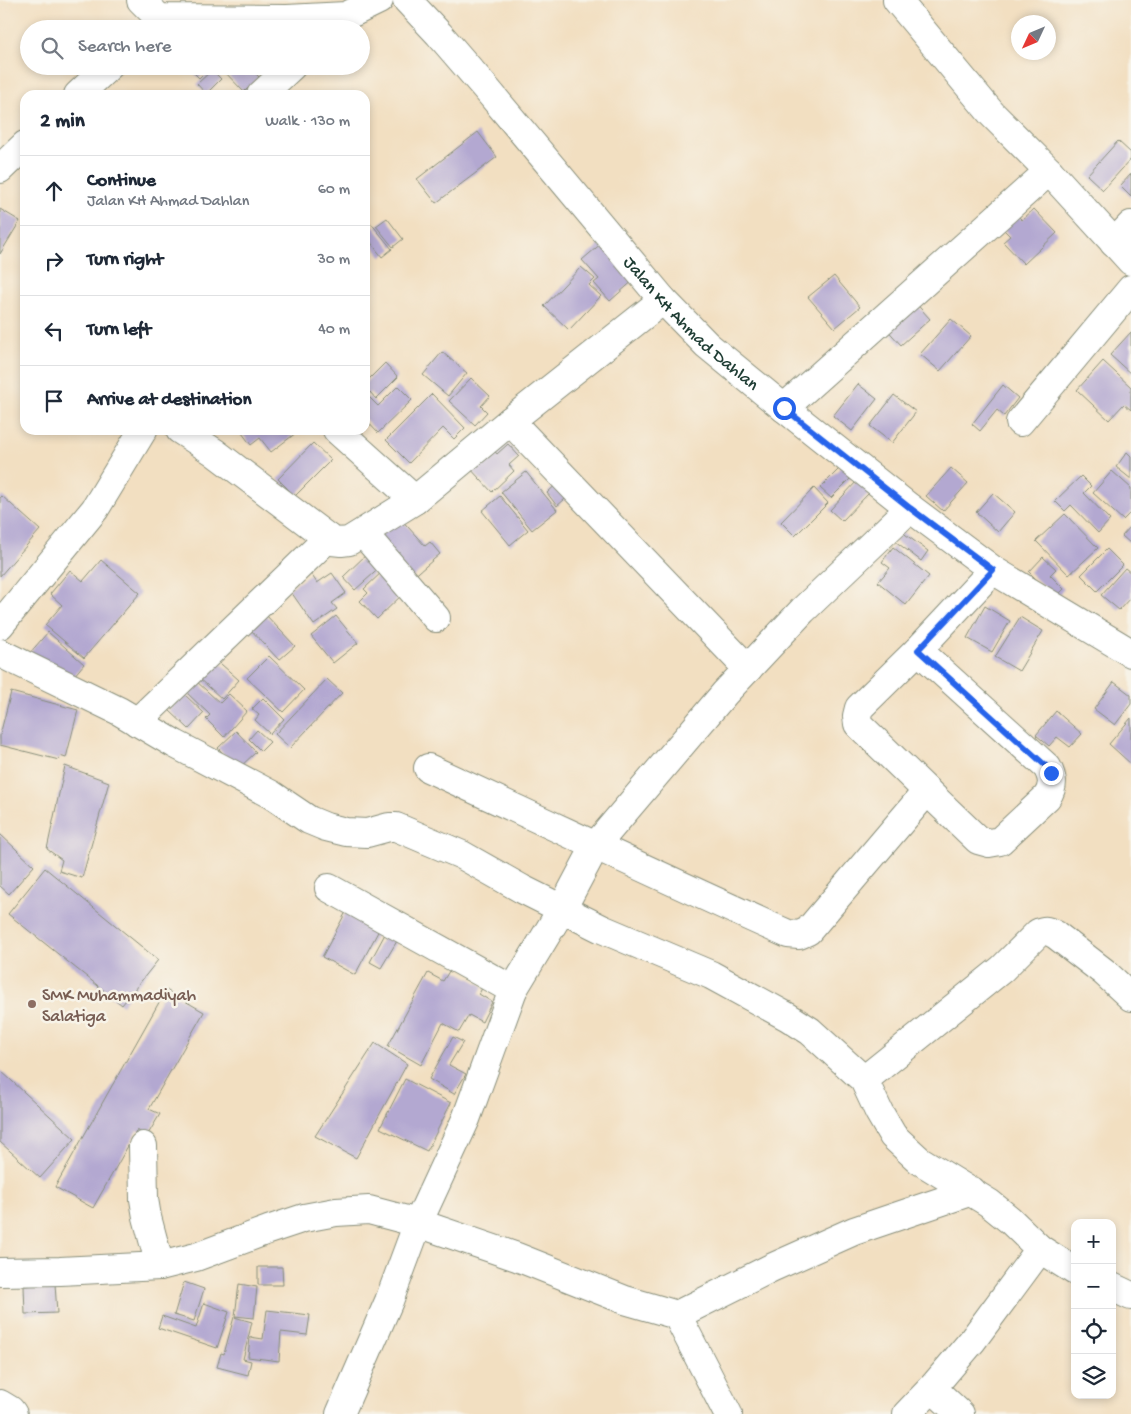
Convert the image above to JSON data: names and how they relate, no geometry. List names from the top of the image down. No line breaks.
{"streets":{"street":["Jalan KH Ahmad Dahlan"]},"places":["SMK Muhammadiyah Salatiga"],"north":"bottom left","page":{"search":"Search here","heading":["2 min","Walk · 130 m"],"list":[["Continue","Jalan KH Ahmad Dahlan","60 m"],["Turn right","30 m"],["Turn left","40 m"],"Arrive at destination"],"map_buttons":["+","−"]}}
